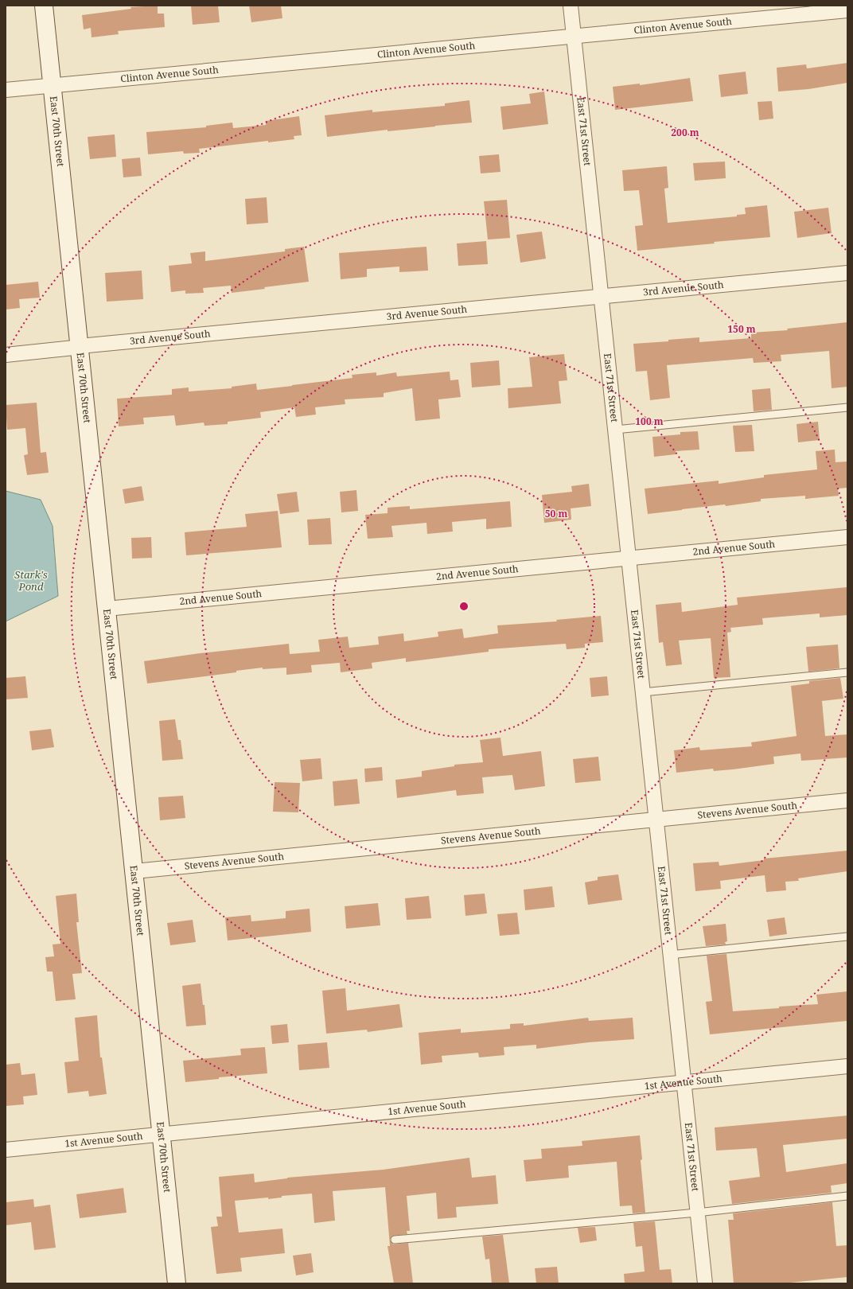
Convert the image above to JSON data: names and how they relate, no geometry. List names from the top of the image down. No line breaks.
{"streets":{"street":["Clinton Avenue South","East 70th Street","East 71st Street","3rd Avenue South","2nd Avenue South","Stevens Avenue South","1st Avenue South"]},"crossings":[["Clinton Avenue South","East 70th Street"],["Clinton Avenue South","East 71st Street"],["East 70th Street","3rd Avenue South"],["East 70th Street","2nd Avenue South"],["East 70th Street","Stevens Avenue South"],["East 70th Street","1st Avenue South"],["East 71st Street","3rd Avenue South"],["East 71st Street","2nd Avenue South"],["East 71st Street","Stevens Avenue South"],["East 71st Street","1st Avenue South"]],"water":["Stark's Pond"],"rings":["200 m","150 m","100 m","50 m"]}
